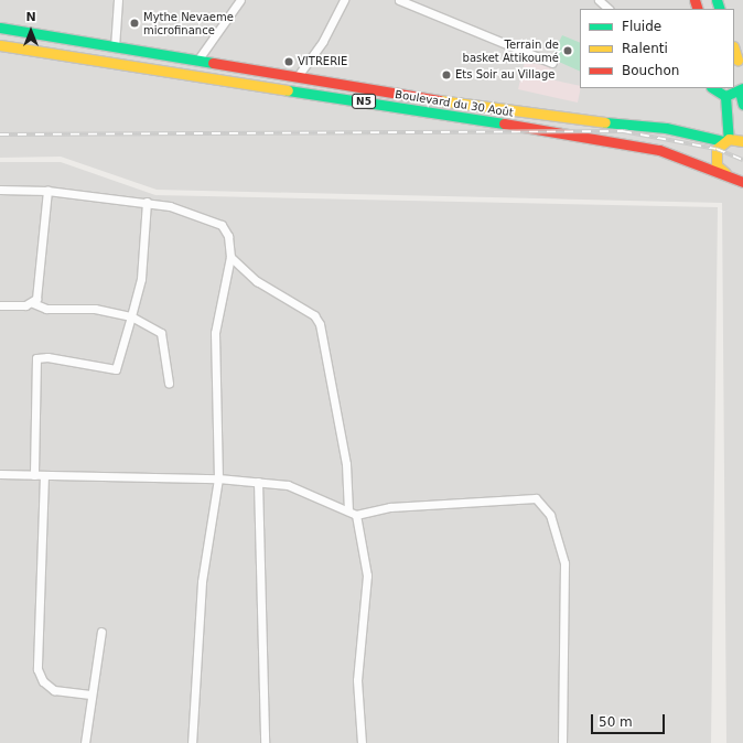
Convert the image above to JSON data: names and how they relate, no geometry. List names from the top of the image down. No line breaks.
{"streets":{"main road":["N5","Boulevard du 30 Août"]},"places":["Mythe Nevaeme microfinance","Terrain de basket Attikoumé","VITRERIE","Ets Soir au Village"],"legend":["Fluide","Ralenti","Bouchon"],"scale_bar":"50 m","north":"top"}
